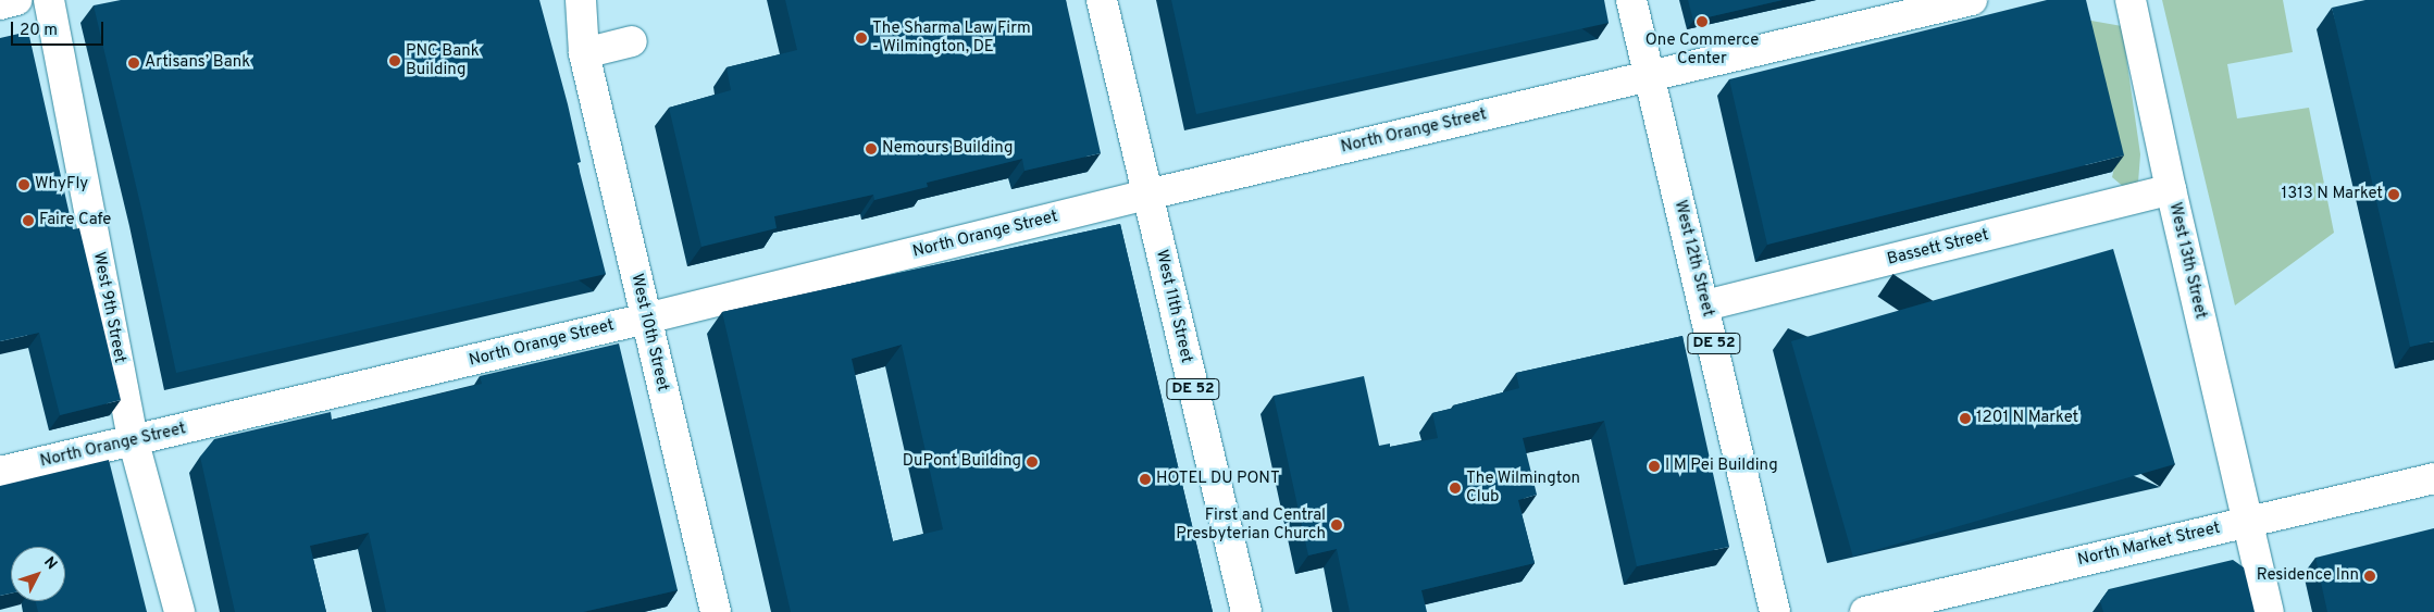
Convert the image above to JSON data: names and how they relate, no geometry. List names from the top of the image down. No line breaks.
{"streets":{"street":["North Orange Street","Bassett Street","West 12th Street","West 13th Street","West 11th Street","West 9th Street","West 10th Street","DE 52","North Market Street"]},"crossings":[["North Orange Street","West 12th Street"],["North Orange Street","West 11th Street"],["North Orange Street","West 9th Street"],["North Orange Street","West 10th Street"],["Bassett Street","West 12th Street"],["Bassett Street","West 13th Street"],["West 13th Street","North Market Street"]],"places":["One Commerce Center","The Sharma Law Firm - Wilmington, DE","PNC Bank Building","Artisans’ Bank","Nemours Building","WhyFly","1313 N Market","Faire Cafe","1201 N Market","DuPont Building","I M Pei Building","HOTEL DU PONT","The Wilmington Club","First and Central Presbyterian Church","Residence Inn"],"scale_bar":"20 m","north":"top right"}
